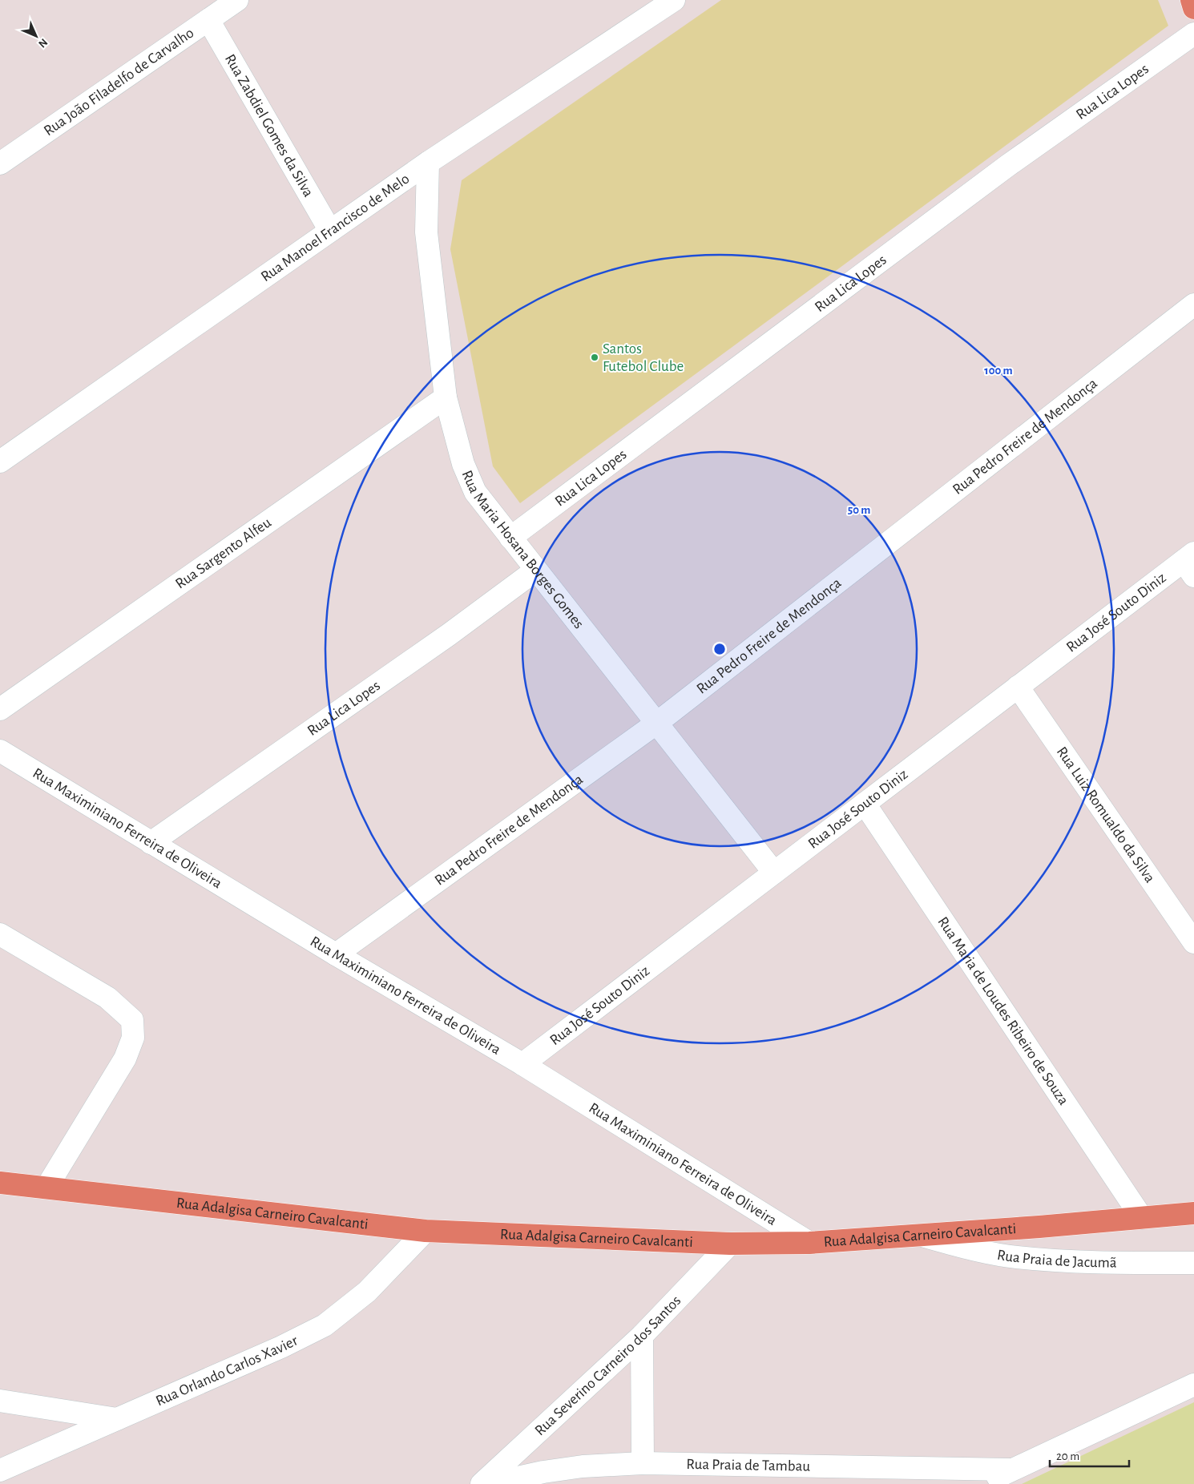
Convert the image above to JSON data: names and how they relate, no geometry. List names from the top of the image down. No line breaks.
{"streets":{"main road":["Rua Adalgisa Carneiro Cavalcanti"],"street":["Rua João Filadelfo de Carvalho","Rua Lica Lopes","Rua Zabdiel Gomes da Silva","Rua Manoel Francisco de Melo","Rua Pedro Freire de Mendonça","Rua Maria Hosana Borges Gomes","Rua Sargento Alfeu","Rua José Souto Diniz","Rua Luiz Romualdo da Silva","Rua Maximiniano Ferreira de Oliveira","Rua Maria de Loudes Ribeiro de Souza","Rua Praia de Jacumã","Rua Severino Carneiro dos Santos","Rua Orlando Carlos Xavier","Rua Praia de Tambau"]},"crossings":[["Rua João Filadelfo de Carvalho","Rua Zabdiel Gomes da Silva"],["Rua Lica Lopes","Rua Maria Hosana Borges Gomes"],["Rua Lica Lopes","Rua Maximiniano Ferreira de Oliveira"],["Rua Zabdiel Gomes da Silva","Rua Manoel Francisco de Melo"],["Rua Manoel Francisco de Melo","Rua Maria Hosana Borges Gomes"],["Rua Pedro Freire de Mendonça","Rua Maria Hosana Borges Gomes"],["Rua Pedro Freire de Mendonça","Rua Maximiniano Ferreira de Oliveira"],["Rua Maria Hosana Borges Gomes","Rua Sargento Alfeu"],["Rua Maria Hosana Borges Gomes","Rua José Souto Diniz"],["Rua José Souto Diniz","Rua Luiz Romualdo da Silva"],["Rua José Souto Diniz","Rua Maximiniano Ferreira de Oliveira"],["Rua José Souto Diniz","Rua Maria de Loudes Ribeiro de Souza"],["Rua Maximiniano Ferreira de Oliveira","Rua Adalgisa Carneiro Cavalcanti"],["Rua Maria de Loudes Ribeiro de Souza","Rua Adalgisa Carneiro Cavalcanti"],["Rua Adalgisa Carneiro Cavalcanti","Rua Praia de Jacumã"],["Rua Adalgisa Carneiro Cavalcanti","Rua Severino Carneiro dos Santos"],["Rua Adalgisa Carneiro Cavalcanti","Rua Orlando Carlos Xavier"]],"places":["Santos Futebol Clube"],"scale_bar":"20 m","north":"bottom right","rings":["100 m","50 m"]}
